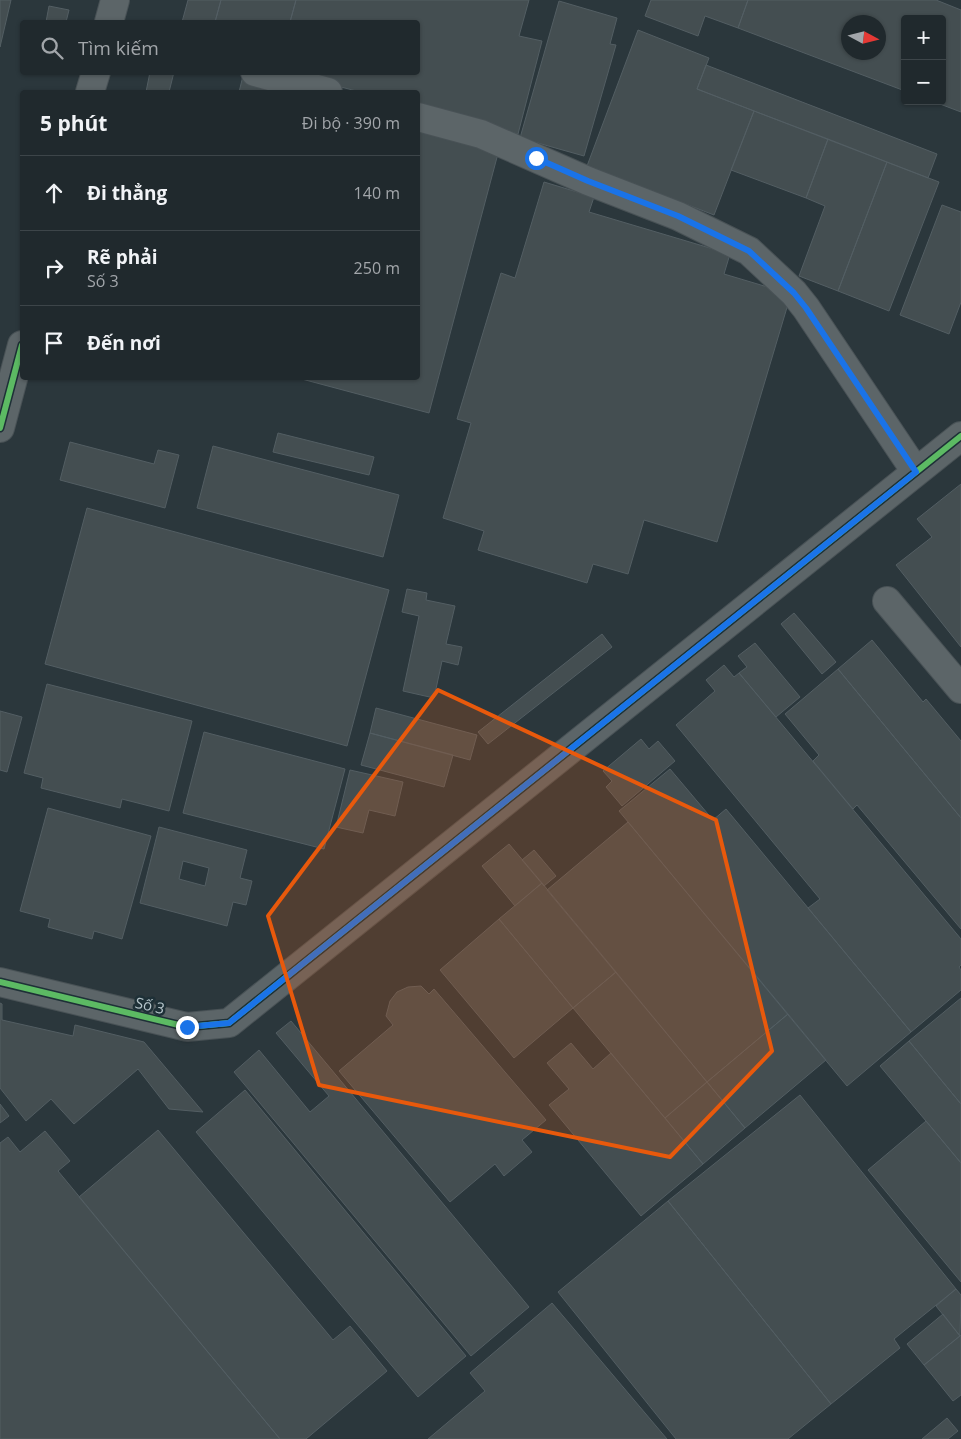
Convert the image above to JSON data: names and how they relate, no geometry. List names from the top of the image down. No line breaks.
{"streets":{"street":["Số 3"]},"north":"right","page":{"map_buttons":["+","−"],"search":"Tìm kiếm","heading":["5 phút","Đi bộ · 390 m"],"list":[["Đi thẳng","140 m"],["Rẽ phải","Số 3","250 m"],"Đến nơi"]}}
